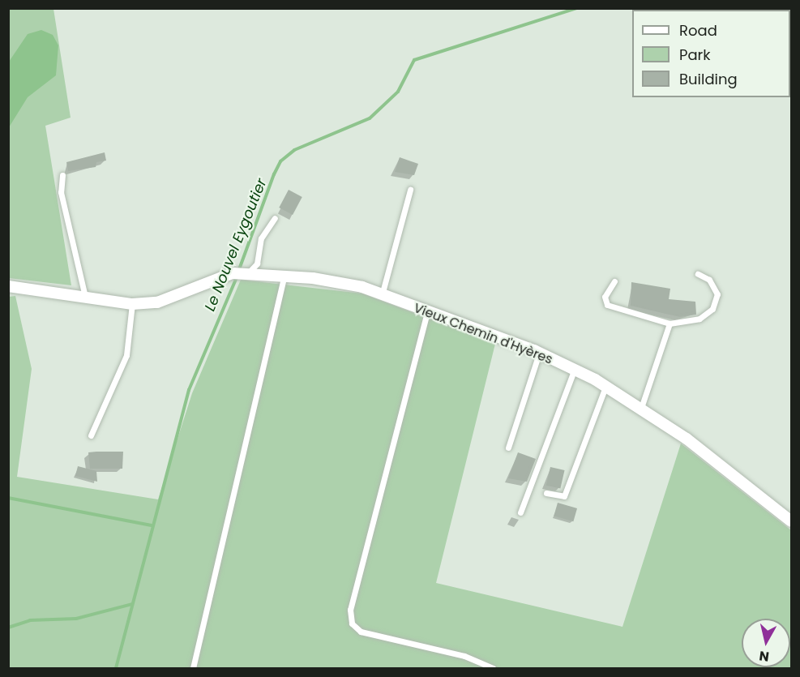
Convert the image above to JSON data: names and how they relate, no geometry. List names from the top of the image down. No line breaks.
{"streets":{"street":["Vieux Chemin d'Hyères"]},"water":["Le Nouvel Eygoutier"],"legend":["Road","Park","Building"],"north":"bottom"}
